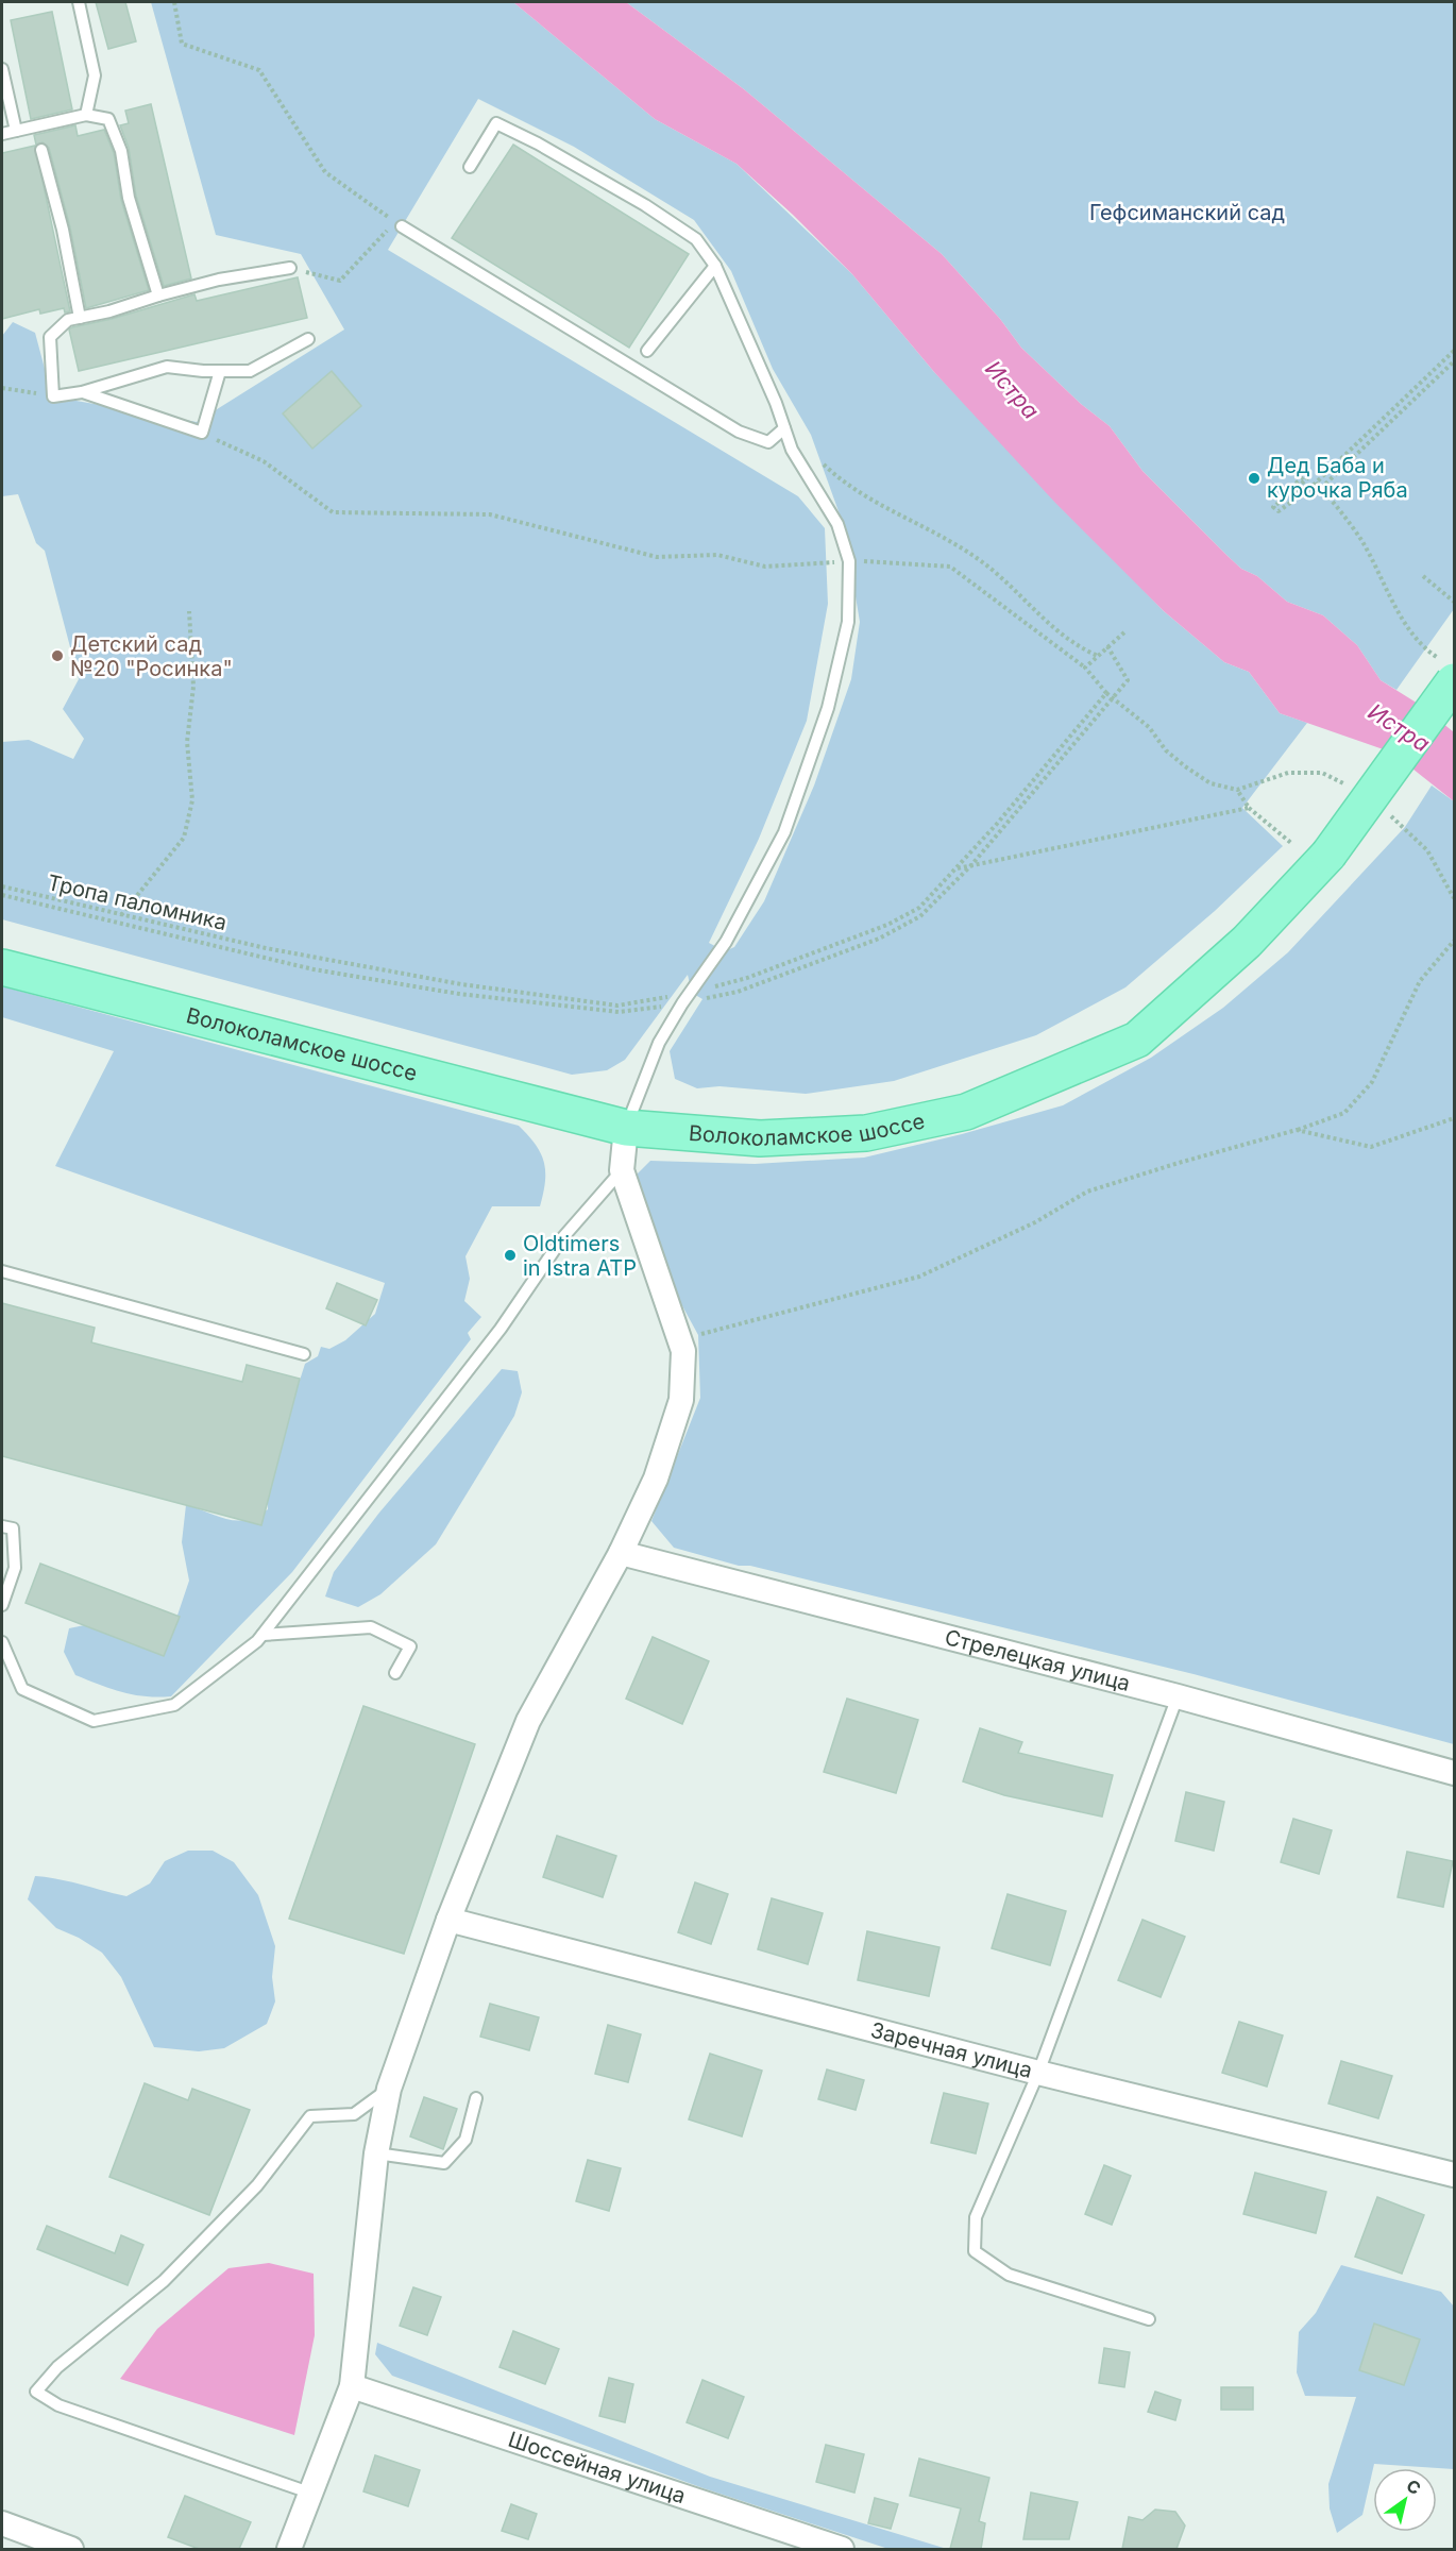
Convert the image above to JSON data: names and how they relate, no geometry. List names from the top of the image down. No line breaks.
{"streets":{"main road":["Волоколамское шоссе"],"street":["Стрелецкая улица","Заречная улица","Шоссейная улица"],"path":["Тропа паломника"]},"water":["Истра"],"parks":["Гефсиманский сад"],"places":["Дед Баба и курочка Ряба","Детский сад №20 \"Росинка\"","Oldtimers in Istra ATP"],"north":"top right"}
